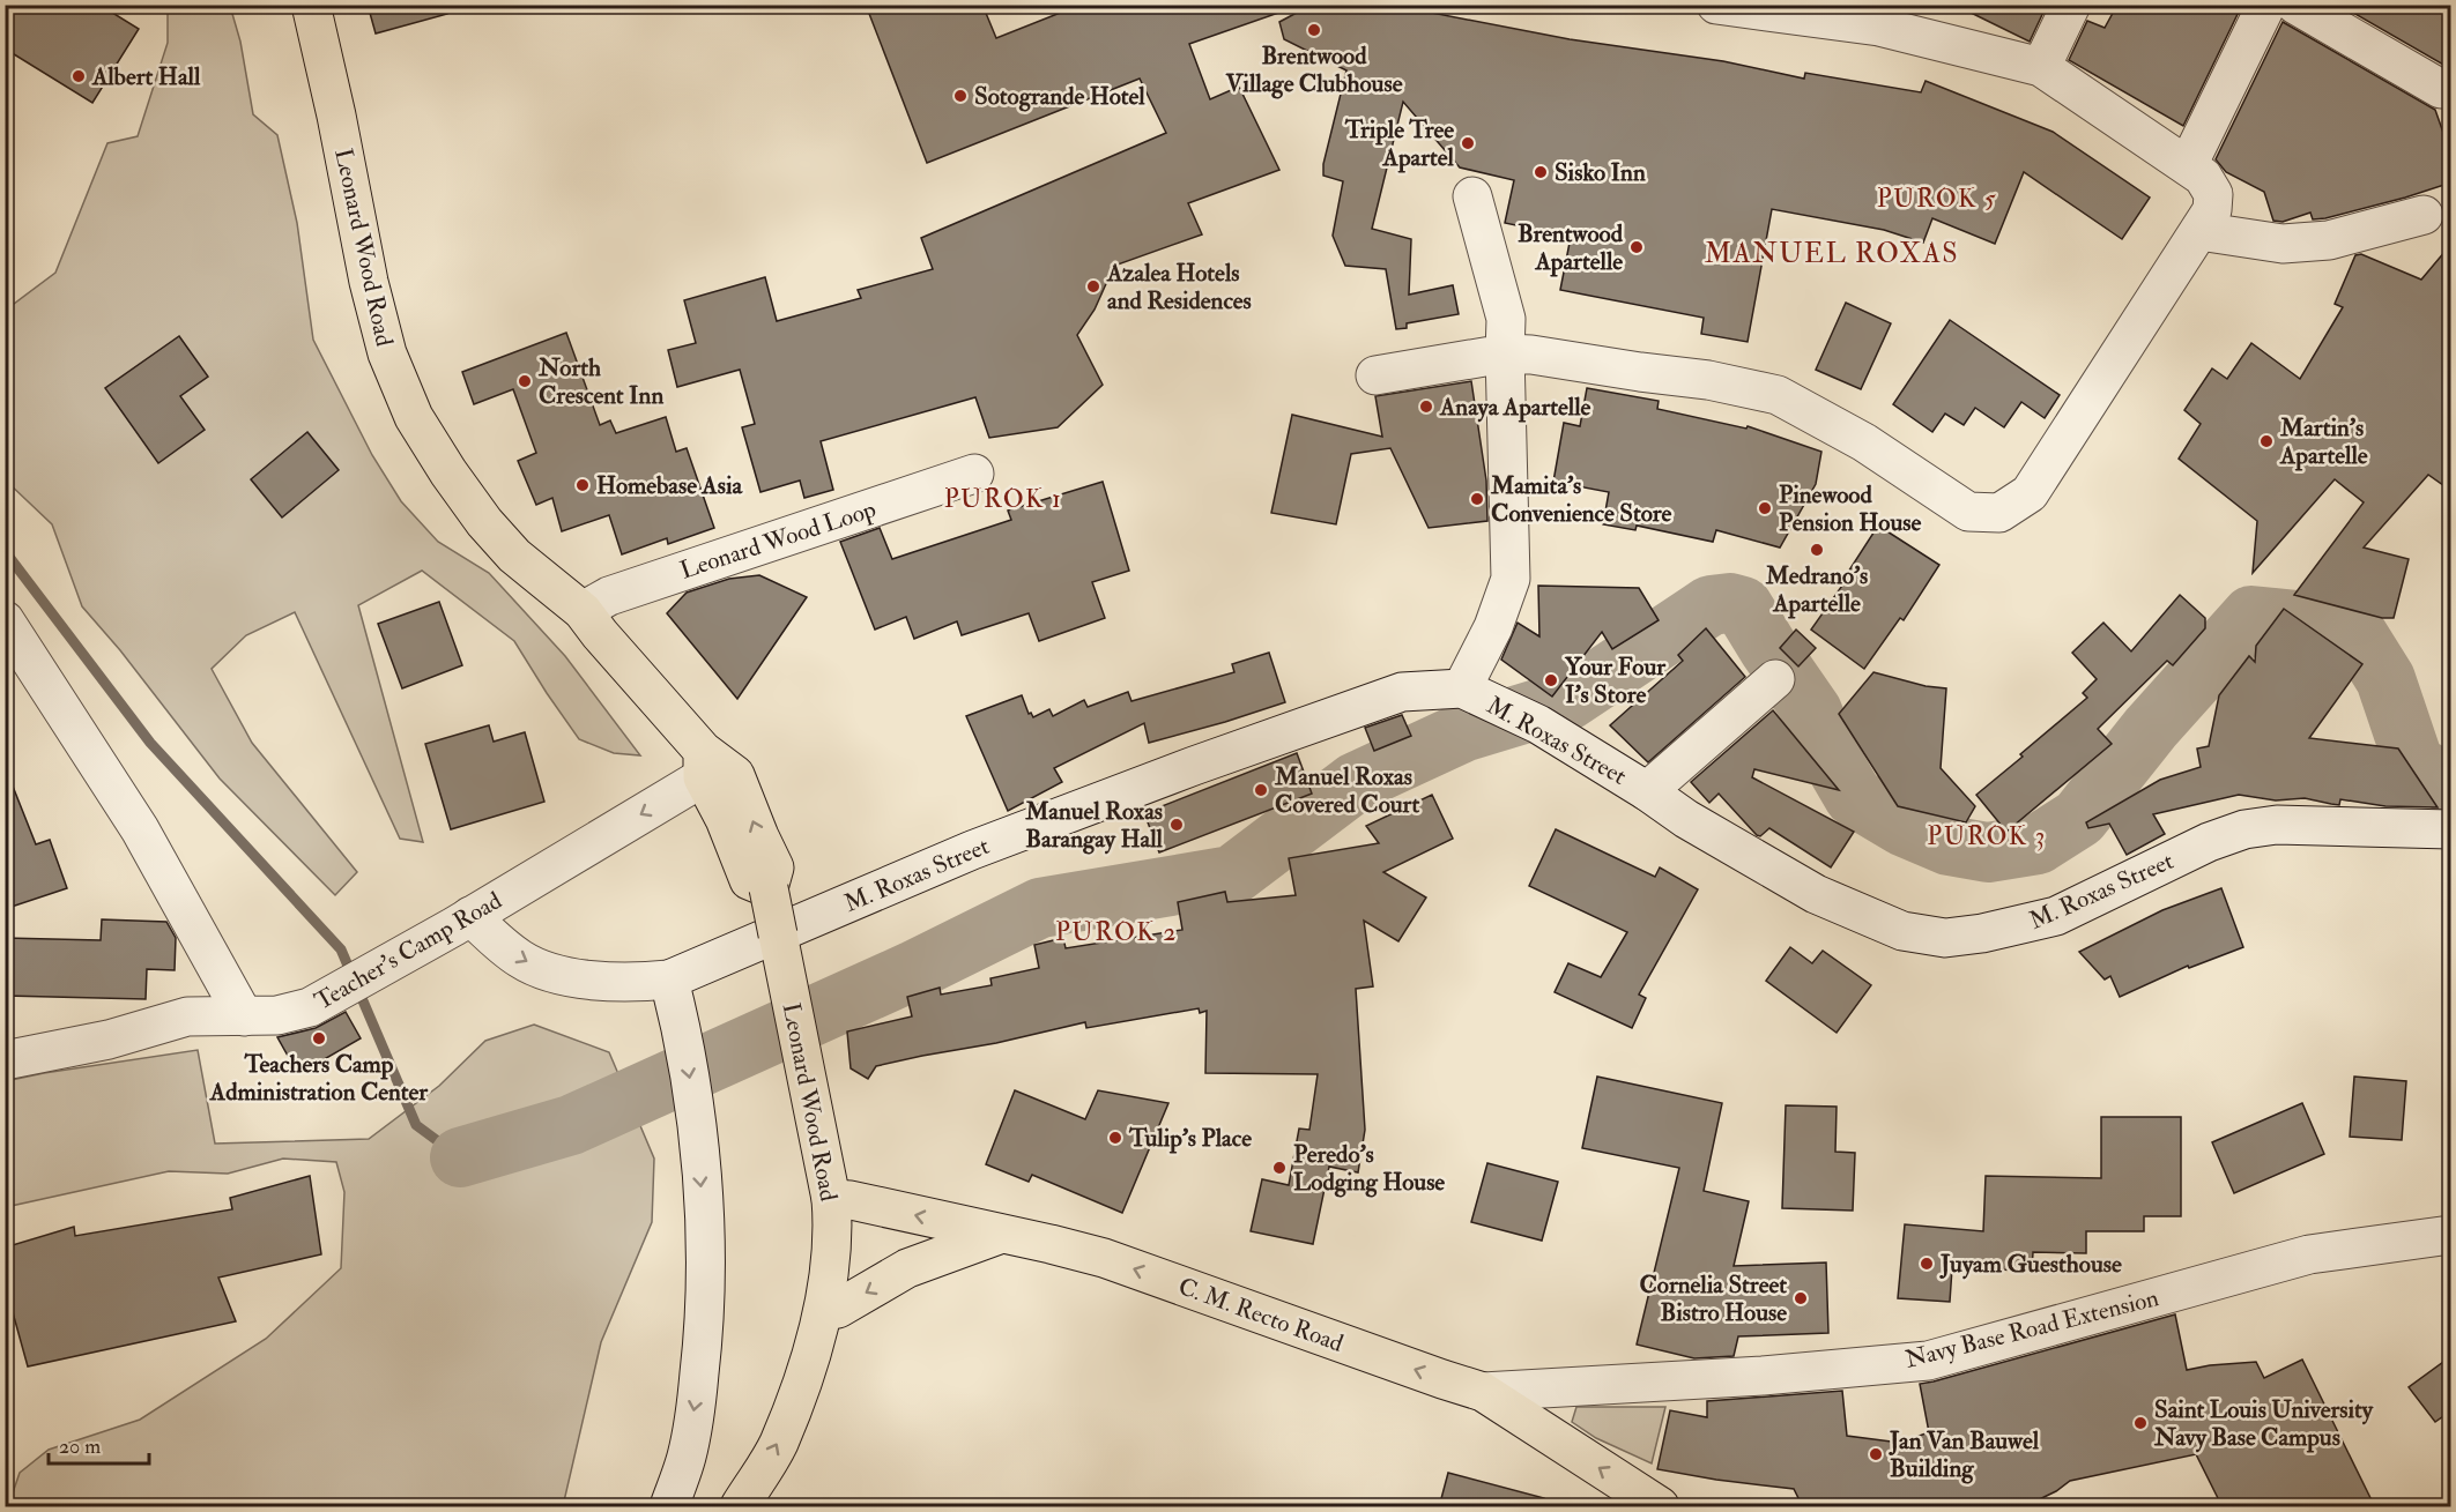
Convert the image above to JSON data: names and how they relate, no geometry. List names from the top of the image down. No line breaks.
{"streets":{"main road":["Leonard Wood Road","C. M. Recto Road"],"street":["Leonard Wood Loop","M. Roxas Street","Teacher's Camp Road","Navy Base Road Extension"]},"crossings":[["Leonard Wood Road","Leonard Wood Loop"],["Leonard Wood Road","Teacher's Camp Road"],["Leonard Wood Road","C. M. Recto Road"],["M. Roxas Street","Teacher's Camp Road"],["C. M. Recto Road","Navy Base Road Extension"]],"one_way":["Leonard Wood Road","Teacher's Camp Road","C. M. Recto Road"],"districts":["PUROK 5","MANUEL ROXAS","PUROK 1","PUROK 3","PUROK 2"],"places":["Brentwood Village Clubhouse","Albert Hall","Sotogrande Hotel","Triple Tree Apartel","Sisko Inn","Brentwood Apartelle","Azalea Hotels and Residences","North Crescent Inn","Anaya Apartelle","Martin's Apartelle","Homebase Asia","Mamita's Convenience Store","Pinewood Pension House","Medrano's Apartelle","Your Four I's Store","Manuel Roxas Covered Court","Manuel Roxas Barangay Hall","Teachers Camp Administration Center","Tulip's Place","Peredo's Lodging House","Juyam Guesthouse","Cornelia Street Bistro House","Saint Louis University Navy Base Campus","Jan Van Bauwel Building"],"scale_bar":"20 m"}
